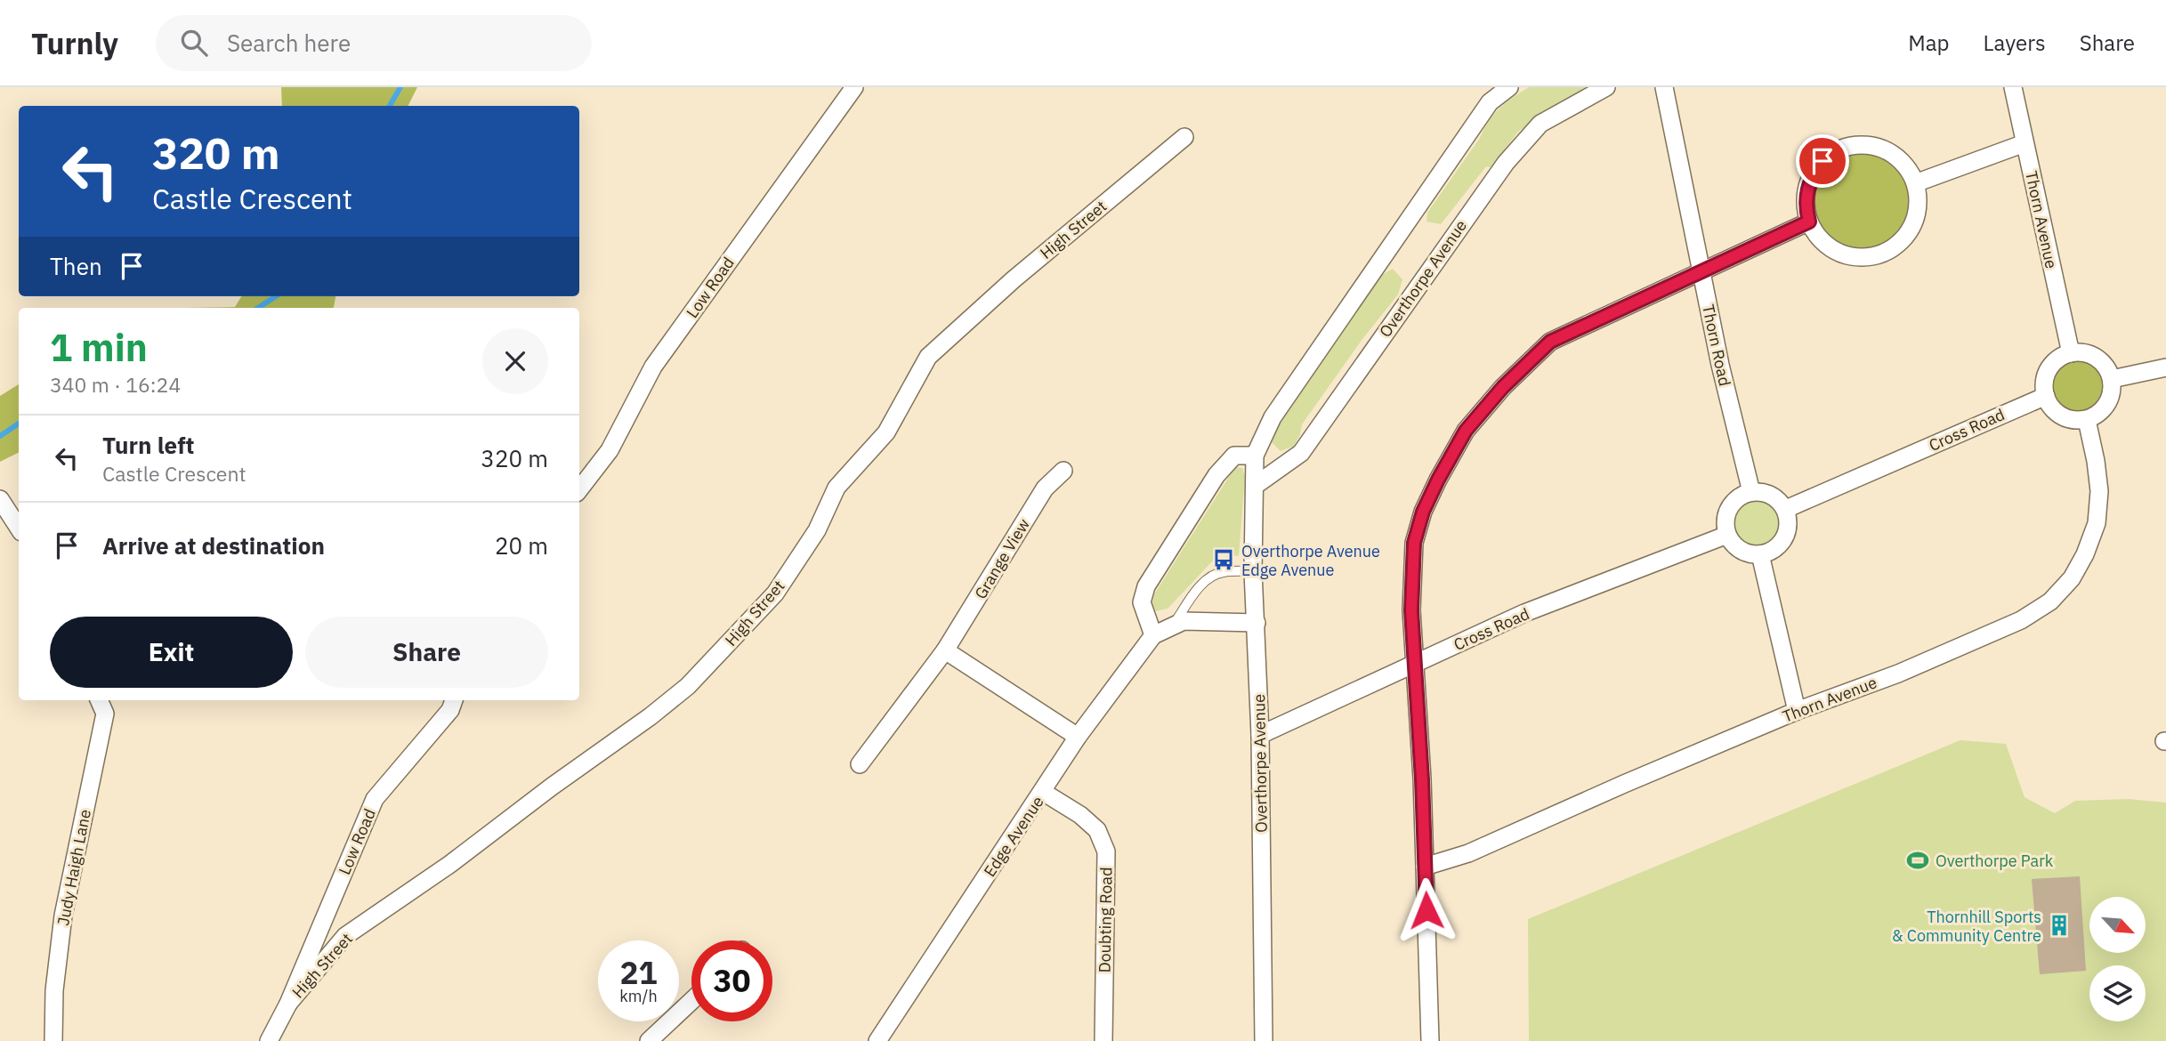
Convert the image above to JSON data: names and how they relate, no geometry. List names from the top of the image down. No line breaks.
{"streets":{"street":["Thorn Avenue","High Street","Overthorpe Avenue","Low Road","Thorn Road","Cross Road","Grange View","Edge Avenue","Judy Haigh Lane","Doubting Road"]},"crossings":[["Thorn Avenue","Cross Road"],["High Street","Low Road"],["Overthorpe Avenue","Cross Road"],["Overthorpe Avenue","Edge Avenue"],["Thorn Road","Cross Road"],["Edge Avenue","Doubting Road"]],"places":{"bus stop":["Overthorpe Avenue Edge Avenue"],"sports":["Overthorpe Park"],"building":["Thornhill Sports & Community Centre"]},"north":"bottom right","page":{"header":"Turnly","search":"Search here","nav":["Map","Layers","Share"],"turn":["320 m","Castle Crescent"],"then":"Then","heading":["1 min","340 m · 16:24"],"list":[{"name":"Turn left","note":"Castle Crescent","value":"320 m"},{"name":"Arrive at destination","value":"20 m"}],"buttons":["Exit","Share"],"speed":"21 km/h","limit":"30"}}
